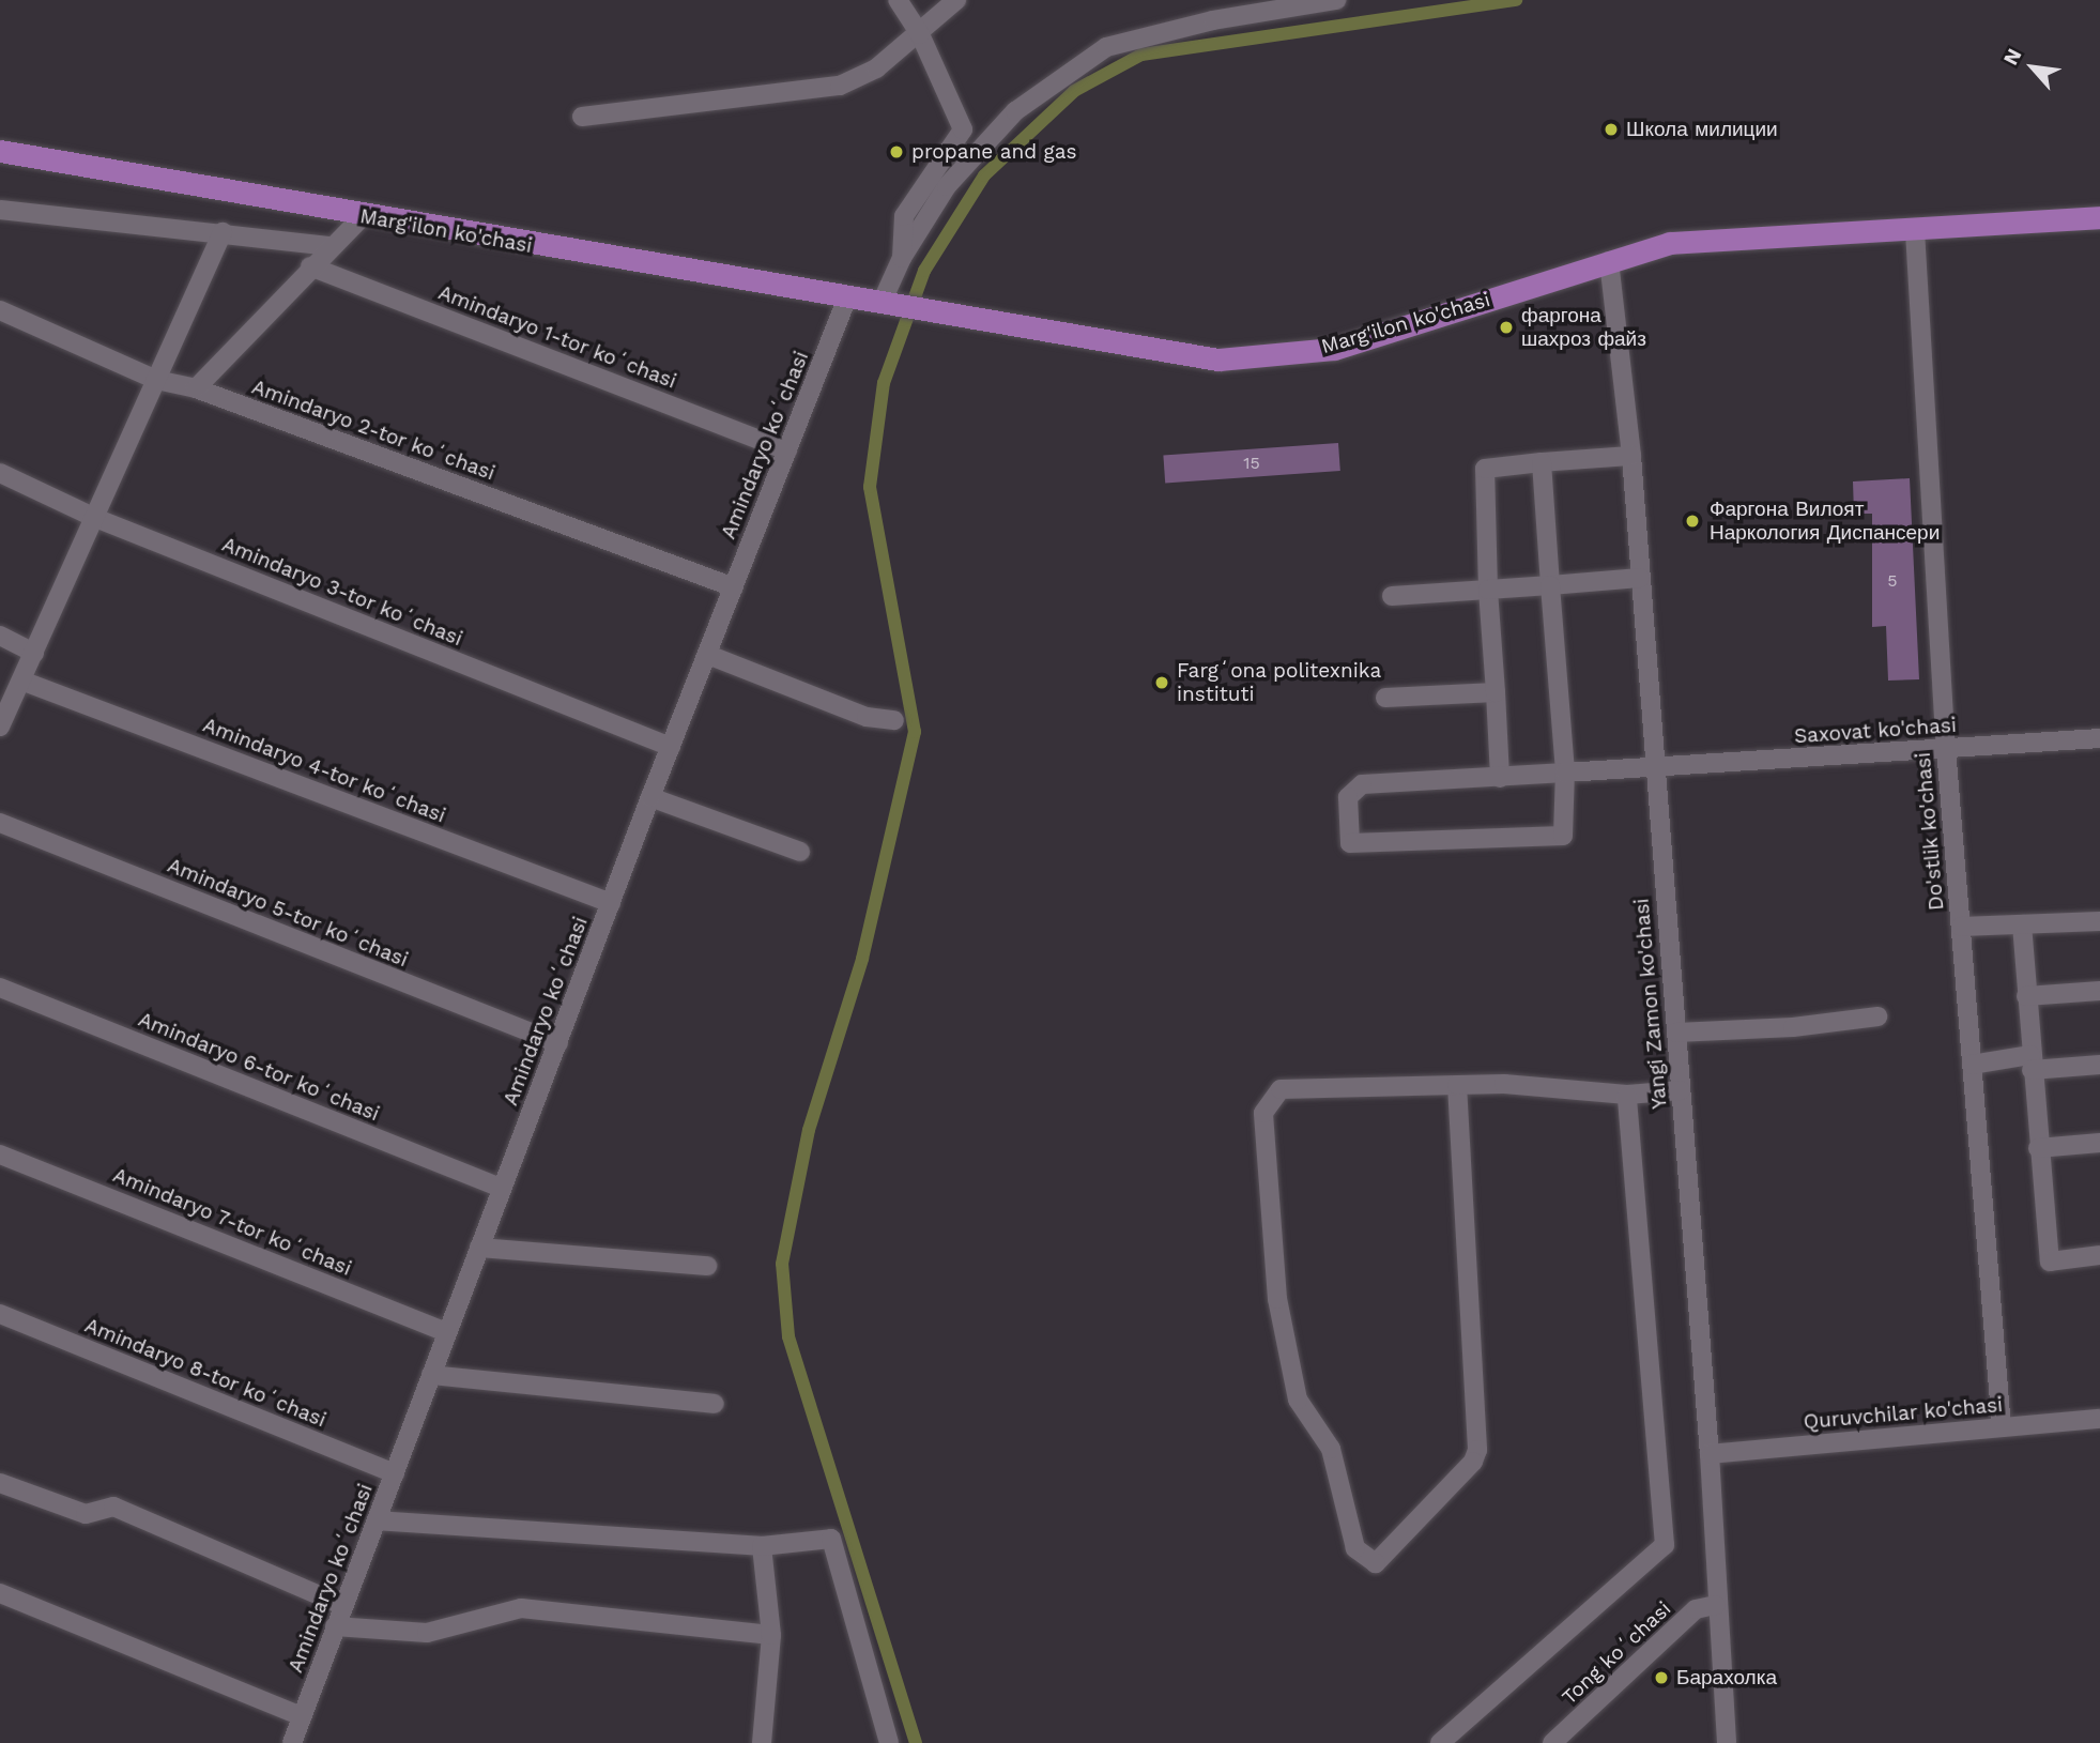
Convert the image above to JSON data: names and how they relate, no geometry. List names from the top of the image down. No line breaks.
{"streets":{"main road":["Marg'ilon ko'chasi"],"street":["Amindaryo 1-tor koʻchasi","Amindaryo 2-tor koʻchasi","Amindaryo koʻchasi","Amindaryo 3-tor koʻchasi","Saxovat ko'chasi","Amindaryo 4-tor koʻchasi","Do'stlik ko'chasi","Amindaryo 5-tor koʻchasi","Yangi Zamon ko'chasi","Amindaryo 6-tor koʻchasi","Amindaryo 7-tor koʻchasi","Amindaryo 8-tor koʻchasi","Quruvchilar ko'chasi","Tong koʻchasi"]},"crossings":[["Marg'ilon ko'chasi","Amindaryo koʻchasi"],["Marg'ilon ko'chasi","Do'stlik ko'chasi"],["Marg'ilon ko'chasi","Yangi Zamon ko'chasi"],["Amindaryo 1-tor koʻchasi","Amindaryo koʻchasi"],["Amindaryo 2-tor koʻchasi","Amindaryo koʻchasi"],["Amindaryo koʻchasi","Amindaryo 3-tor koʻchasi"],["Amindaryo koʻchasi","Amindaryo 4-tor koʻchasi"],["Amindaryo koʻchasi","Amindaryo 5-tor koʻchasi"],["Amindaryo koʻchasi","Amindaryo 6-tor koʻchasi"],["Amindaryo koʻchasi","Amindaryo 7-tor koʻchasi"],["Amindaryo koʻchasi","Amindaryo 8-tor koʻchasi"],["Saxovat ko'chasi","Do'stlik ko'chasi"],["Saxovat ko'chasi","Yangi Zamon ko'chasi"],["Do'stlik ko'chasi","Quruvchilar ko'chasi"],["Yangi Zamon ko'chasi","Quruvchilar ko'chasi"],["Yangi Zamon ko'chasi","Tong koʻchasi"]],"places":["Школа милиции","propane and gas","фаргона шахроз файз","Фаргона Вилоят Наркология Диспансери","Fargʻona politexnika instituti","Барахолка"],"house_numbers":["15","5"],"north":"top left"}
